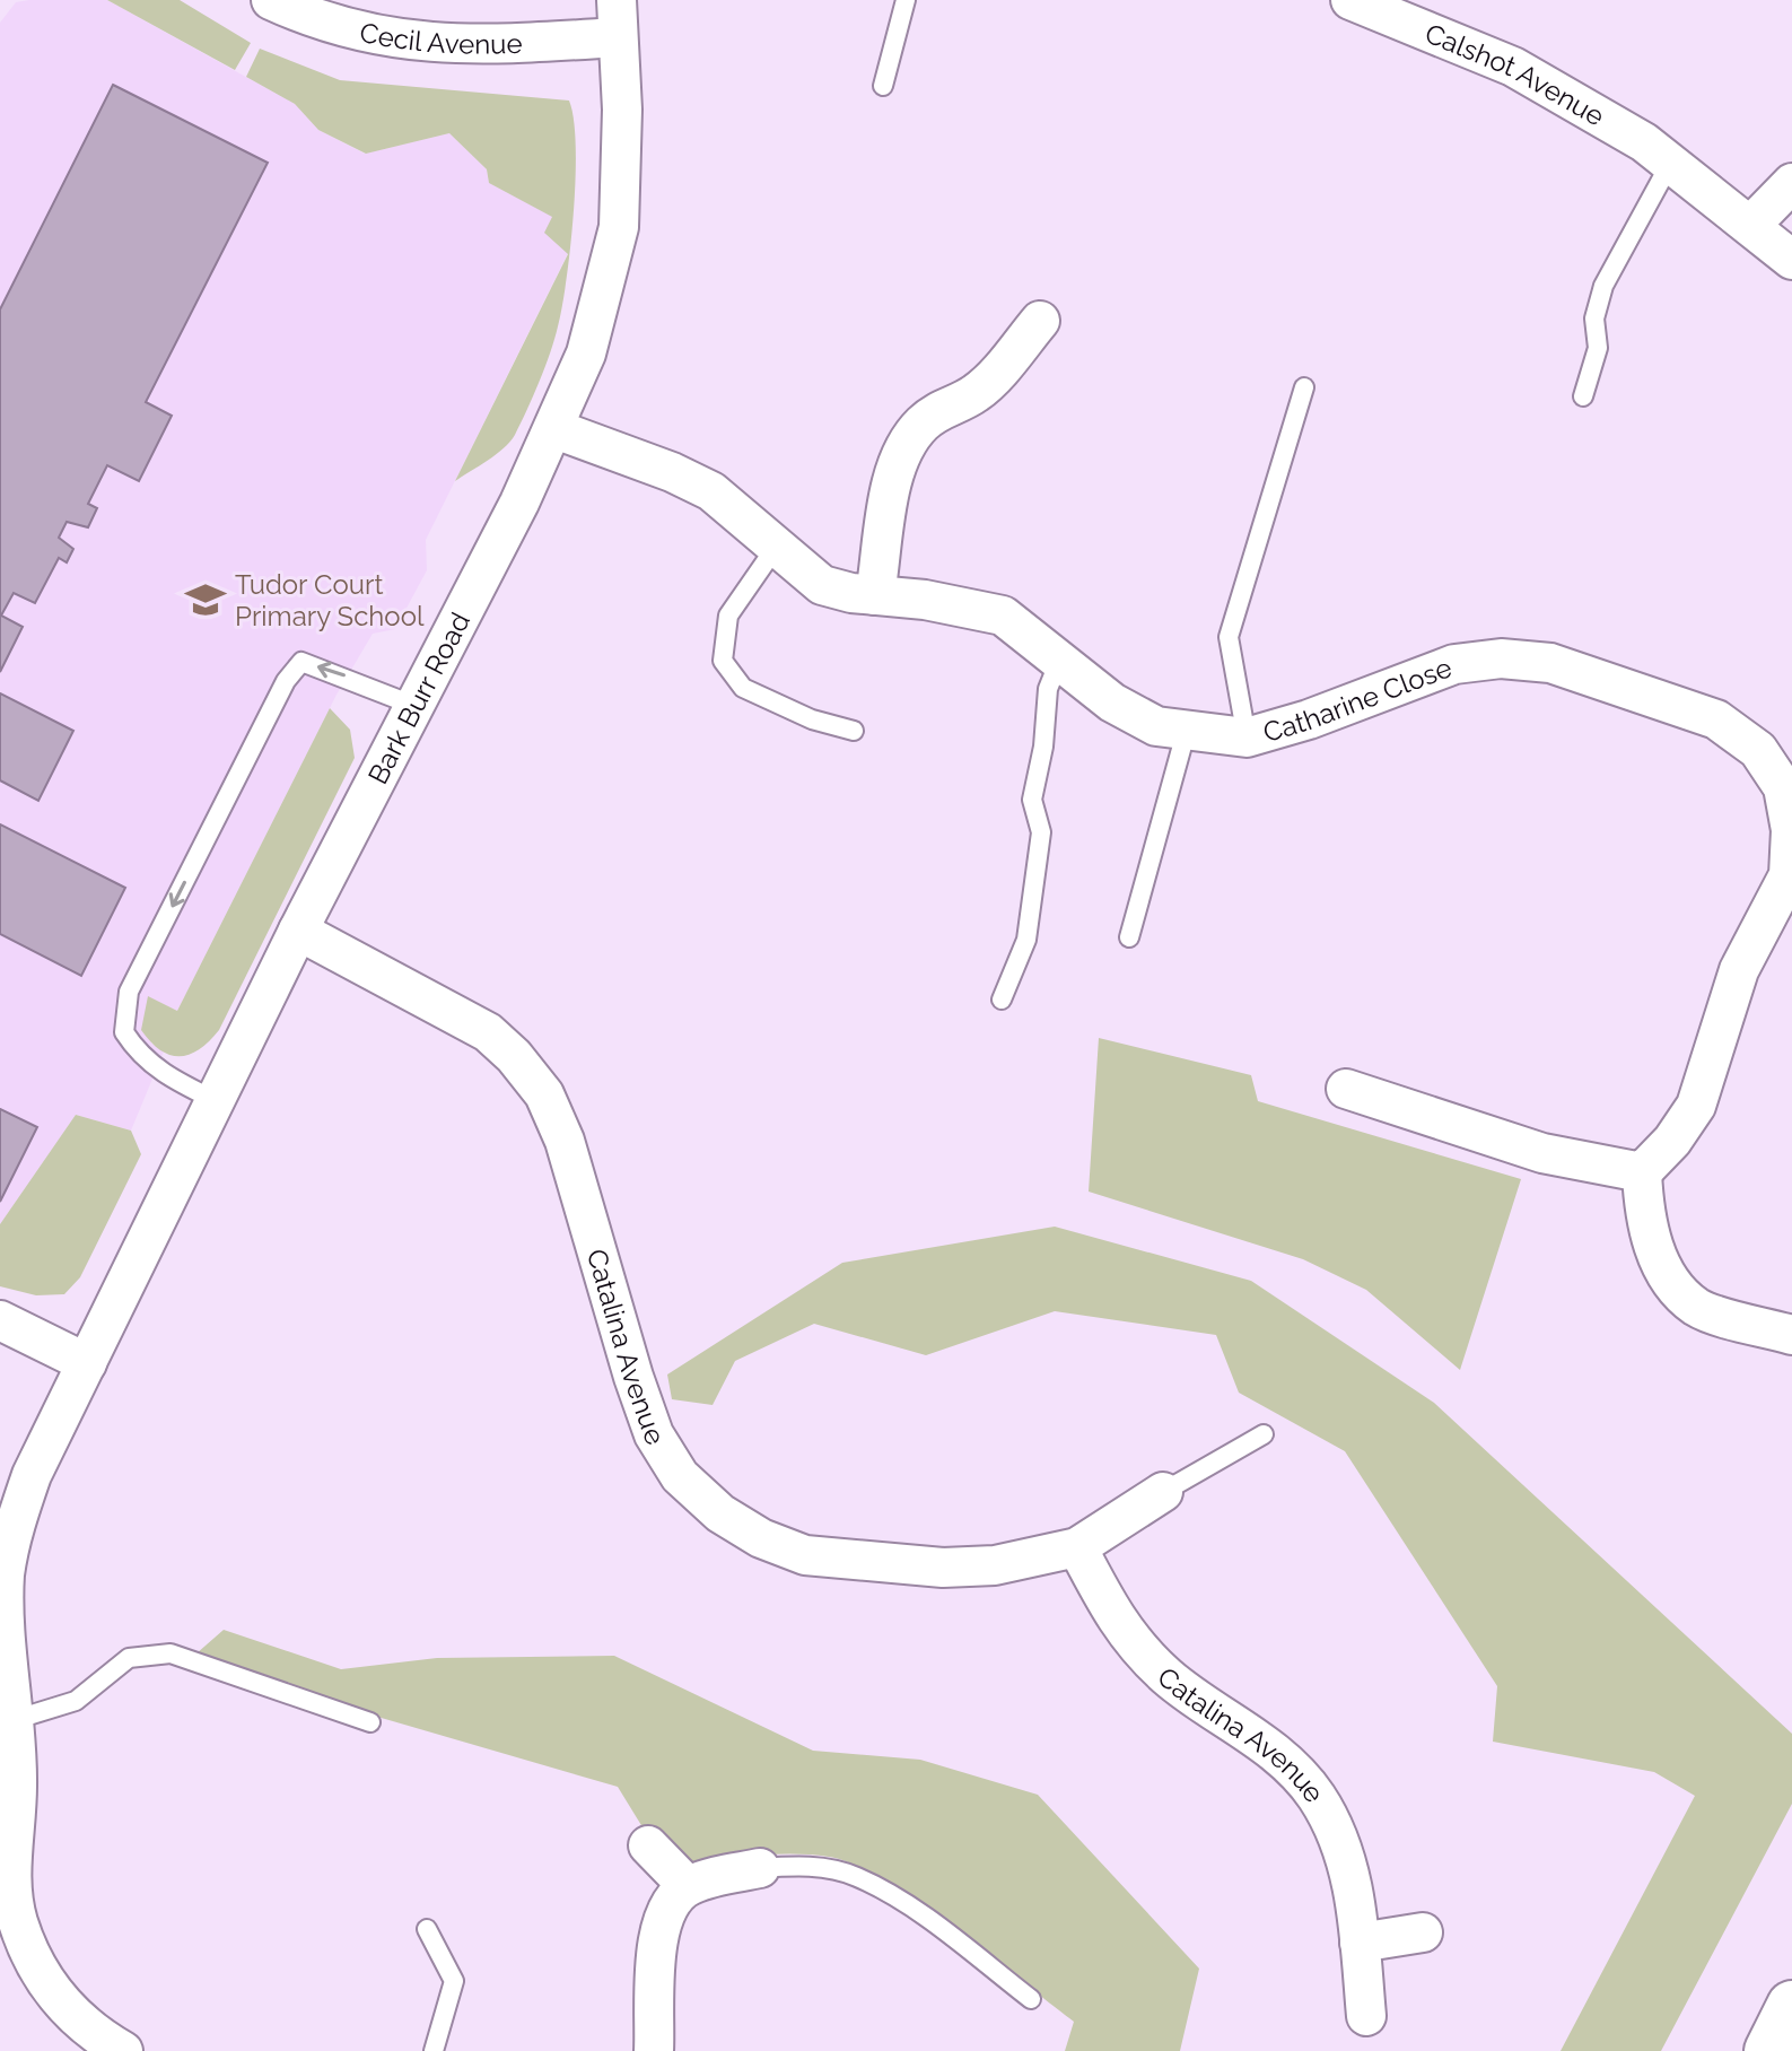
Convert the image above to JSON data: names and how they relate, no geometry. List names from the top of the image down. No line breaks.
{"streets":{"street":["Cecil Avenue","Calshot Avenue","Bark Burr Road","Catharine Close","Catalina Avenue"]},"crossings":[["Cecil Avenue","Bark Burr Road"],["Bark Burr Road","Catharine Close"],["Bark Burr Road","Catalina Avenue"]],"places":{"school or university":["Tudor Court Primary School"]}}
